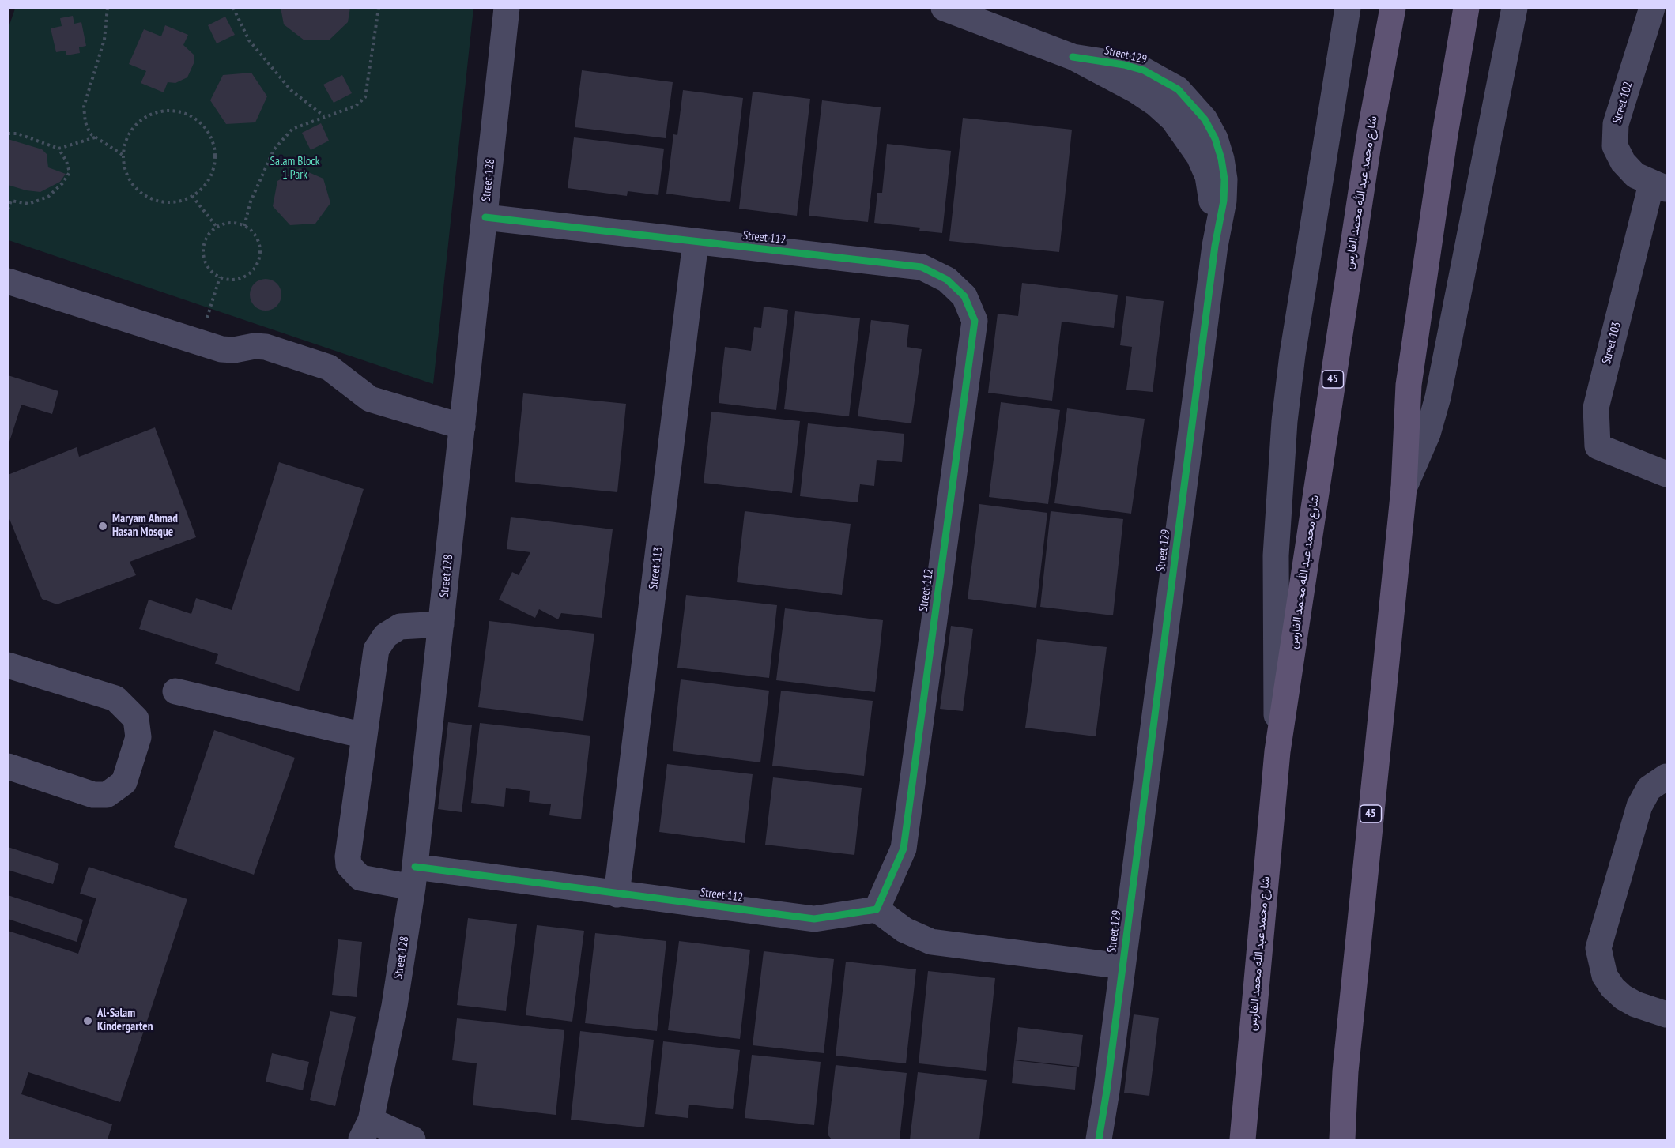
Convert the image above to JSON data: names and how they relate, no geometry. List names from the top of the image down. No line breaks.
{"streets":{"main road":["شارع محمد عبد الله محمد الفارس","45"],"street":["Street 129","Street 102","Street 128","Street 112","Street 103","Street 113"]},"crossings":[["Street 102","Street 103"],["Street 128","Street 112"],["Street 112","Street 113"]],"parks":["Salam Block 1 Park"],"places":["Maryam Ahmad Hasan Mosque","Al-Salam Kindergarten"]}
